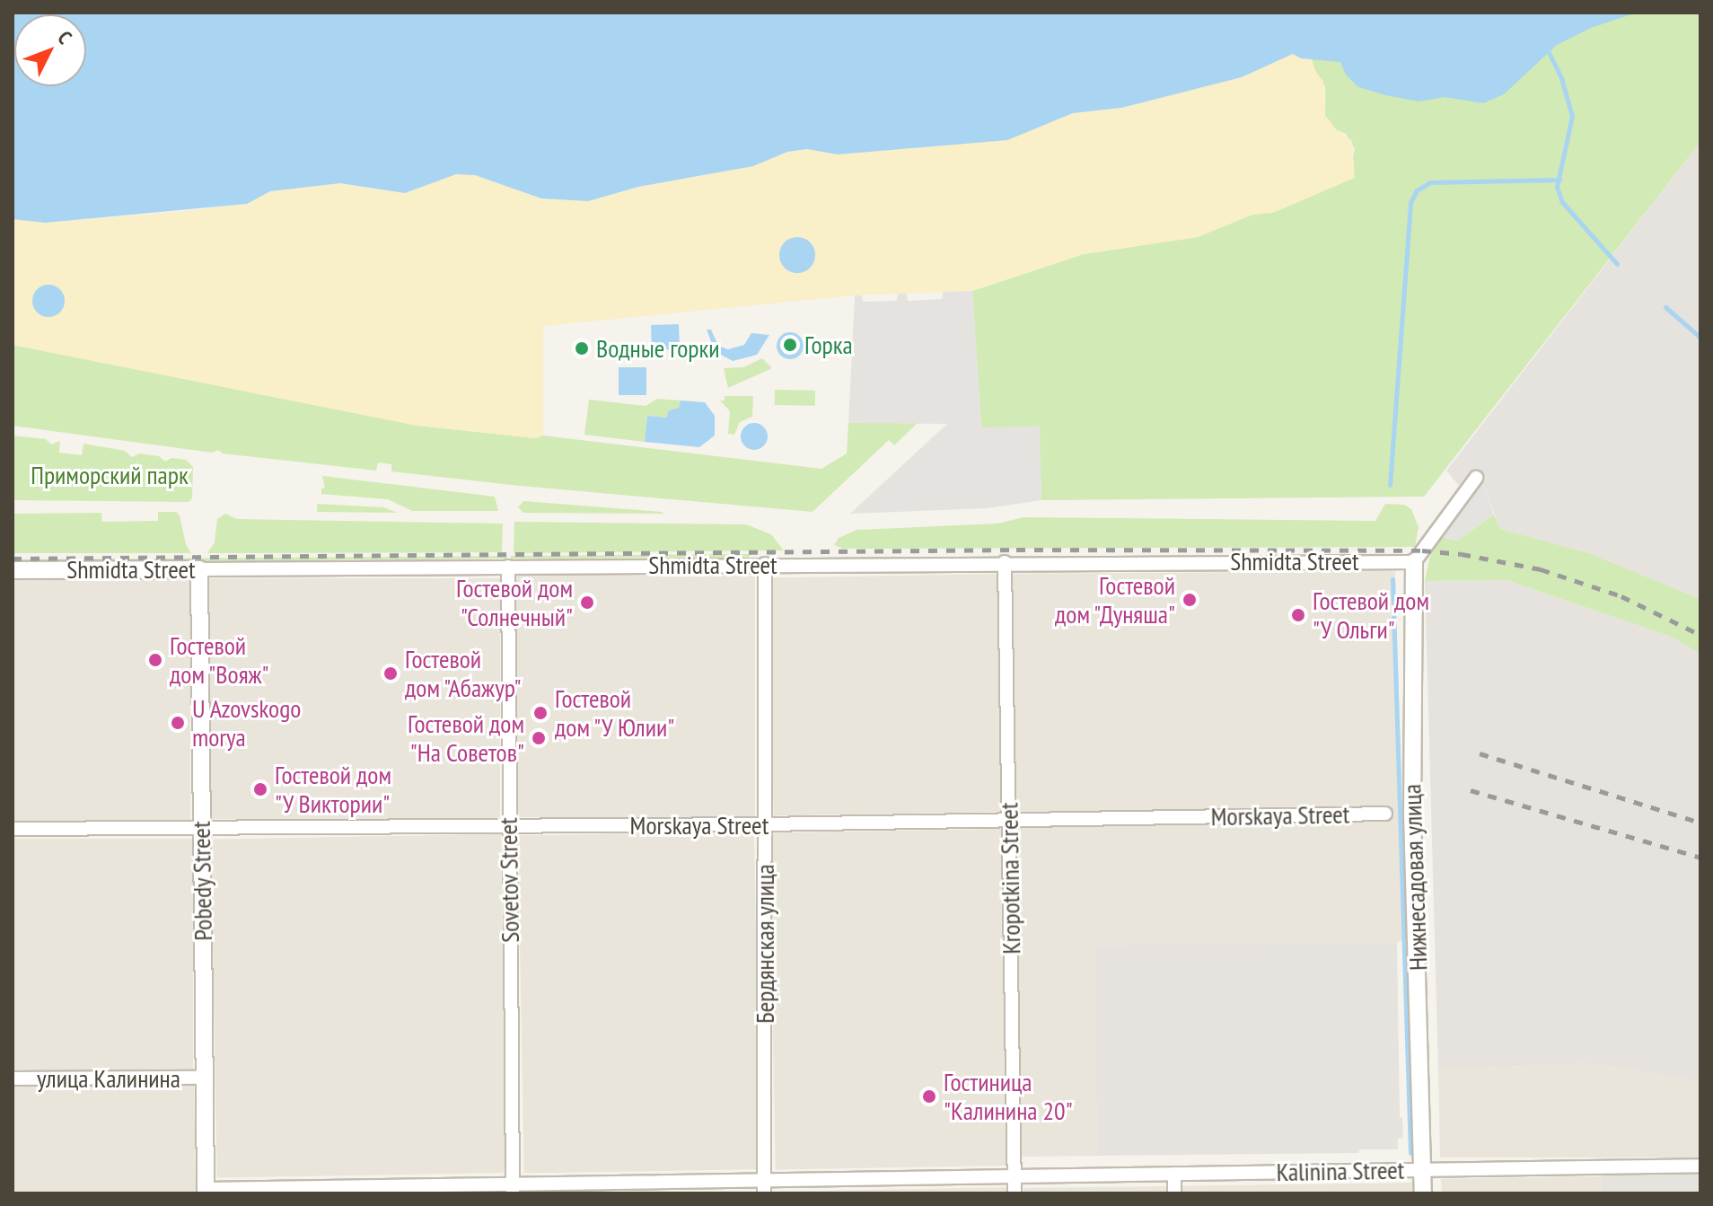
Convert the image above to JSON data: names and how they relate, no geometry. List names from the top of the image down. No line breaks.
{"streets":{"street":["Shmidta Street","Morskaya Street","Нижнесадовая улица","Kropotkina Street","Sovetov Street","Pobedy Street","Бердянская улица","улица Калинина","Kalinina Street"]},"crossings":[["Shmidta Street","Нижнесадовая улица"],["Shmidta Street","Kropotkina Street"],["Shmidta Street","Sovetov Street"],["Shmidta Street","Pobedy Street"],["Shmidta Street","Бердянская улица"],["Morskaya Street","Kropotkina Street"],["Morskaya Street","Sovetov Street"],["Morskaya Street","Pobedy Street"],["Morskaya Street","Бердянская улица"],["Нижнесадовая улица","Kalinina Street"],["Kropotkina Street","Kalinina Street"],["Sovetov Street","Kalinina Street"],["Pobedy Street","улица Калинина"],["Pobedy Street","Kalinina Street"],["Бердянская улица","Kalinina Street"]],"parks":["Приморский парк"],"places":["Горка","Водные горки","Гостевой дом \"Дуняша\"","Гостевой дом \"Солнечный\"","Гостевой дом \"У Ольги\"","Гостевой дом \"Вояж\"","Гостевой дом \"Абажур\"","Гостевой дом \"У Юлии\"","U Azovskogo morya","Гостевой дом \"На Советов\"","Гостевой дом \"У Виктории\"","Гостиница \"Калинина 20\""],"north":"top right"}
